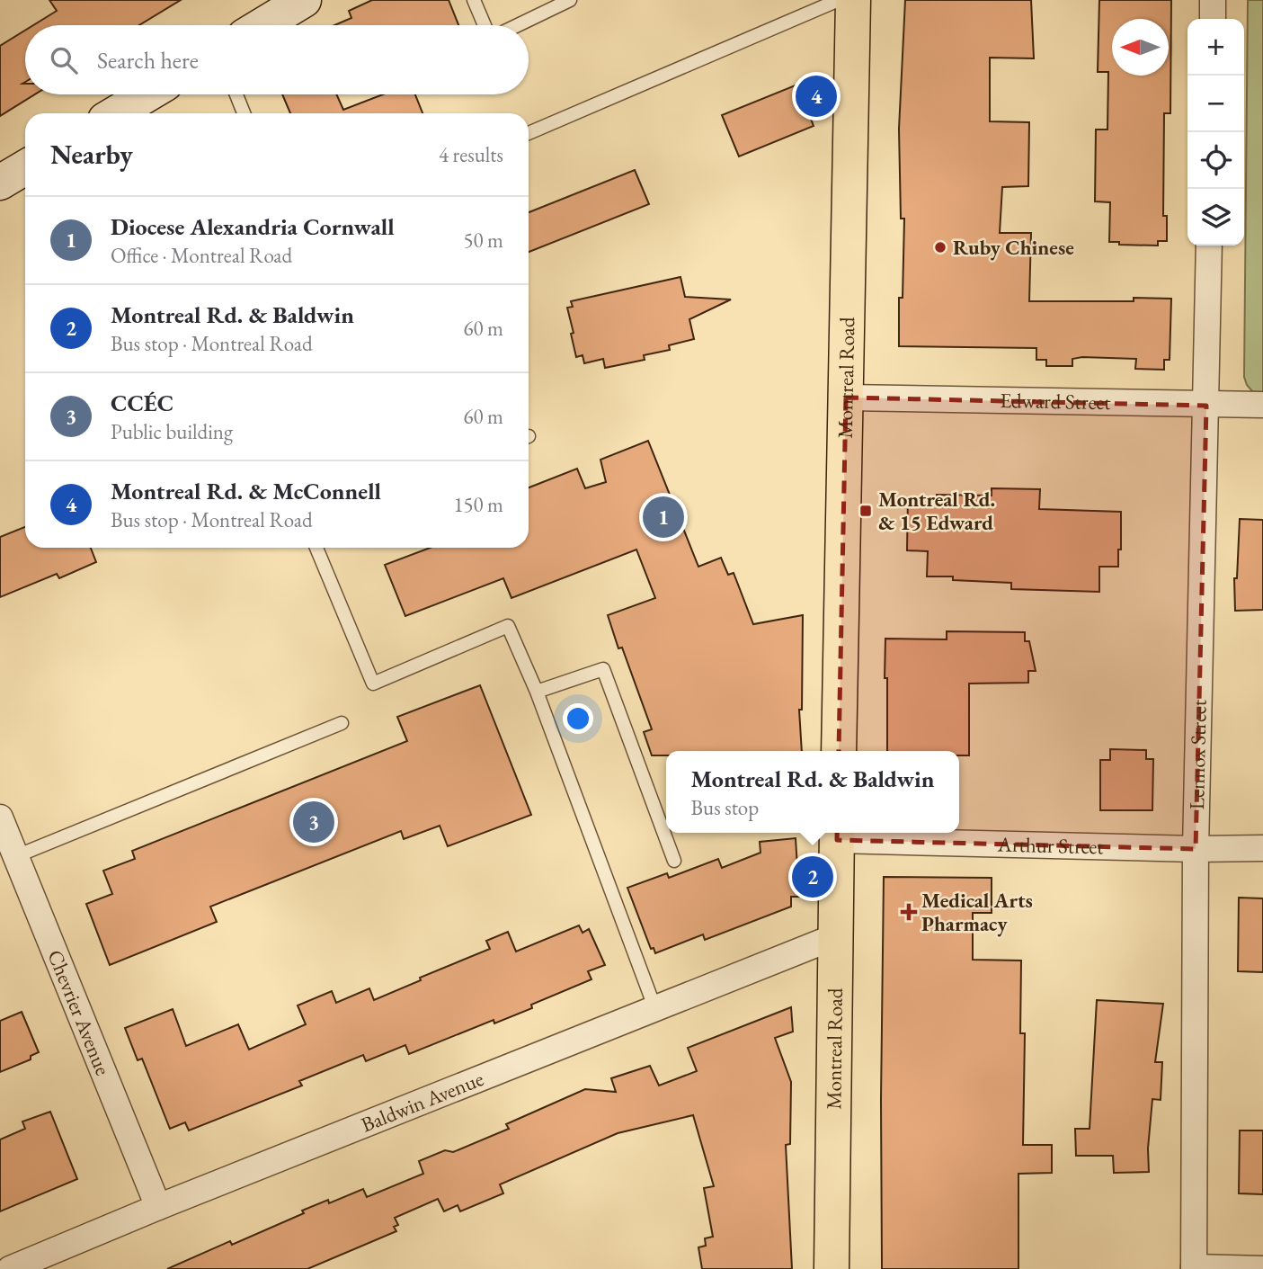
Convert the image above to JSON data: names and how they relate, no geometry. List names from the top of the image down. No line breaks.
{"streets":{"main road":["Montreal Road"],"street":["Edward Street","Lennox Street","Arthur Street","Chevrier Avenue","Baldwin Avenue"]},"crossings":[["Montreal Road","Edward Street"],["Montreal Road","Arthur Street"],["Montreal Road","Baldwin Avenue"],["Edward Street","Lennox Street"],["Lennox Street","Arthur Street"],["Chevrier Avenue","Baldwin Avenue"]],"places":{"other":["Ruby Chinese"],"transit":["Montreal Rd. & 15 Edward"],"health":["Medical Arts Pharmacy"]},"north":"left","page":{"map_buttons":["+","−"],"search":"Search here","pins":["4","1","3","2"],"heading":["Nearby","4 results"],"list":[{"mark":"1","name":"Diocese Alexandria Cornwall","note":"Office · Montreal Road","value":"50 m"},{"mark":"2","name":"Montreal Rd. & Baldwin","note":"Bus stop · Montreal Road","value":"60 m"},{"mark":"3","name":"CCÉC","note":"Public building","value":"60 m"},{"mark":"4","name":"Montreal Rd. & McConnell","note":"Bus stop · Montreal Road","value":"150 m"}],"popup":["Montreal Rd. & Baldwin","Bus stop"]}}
